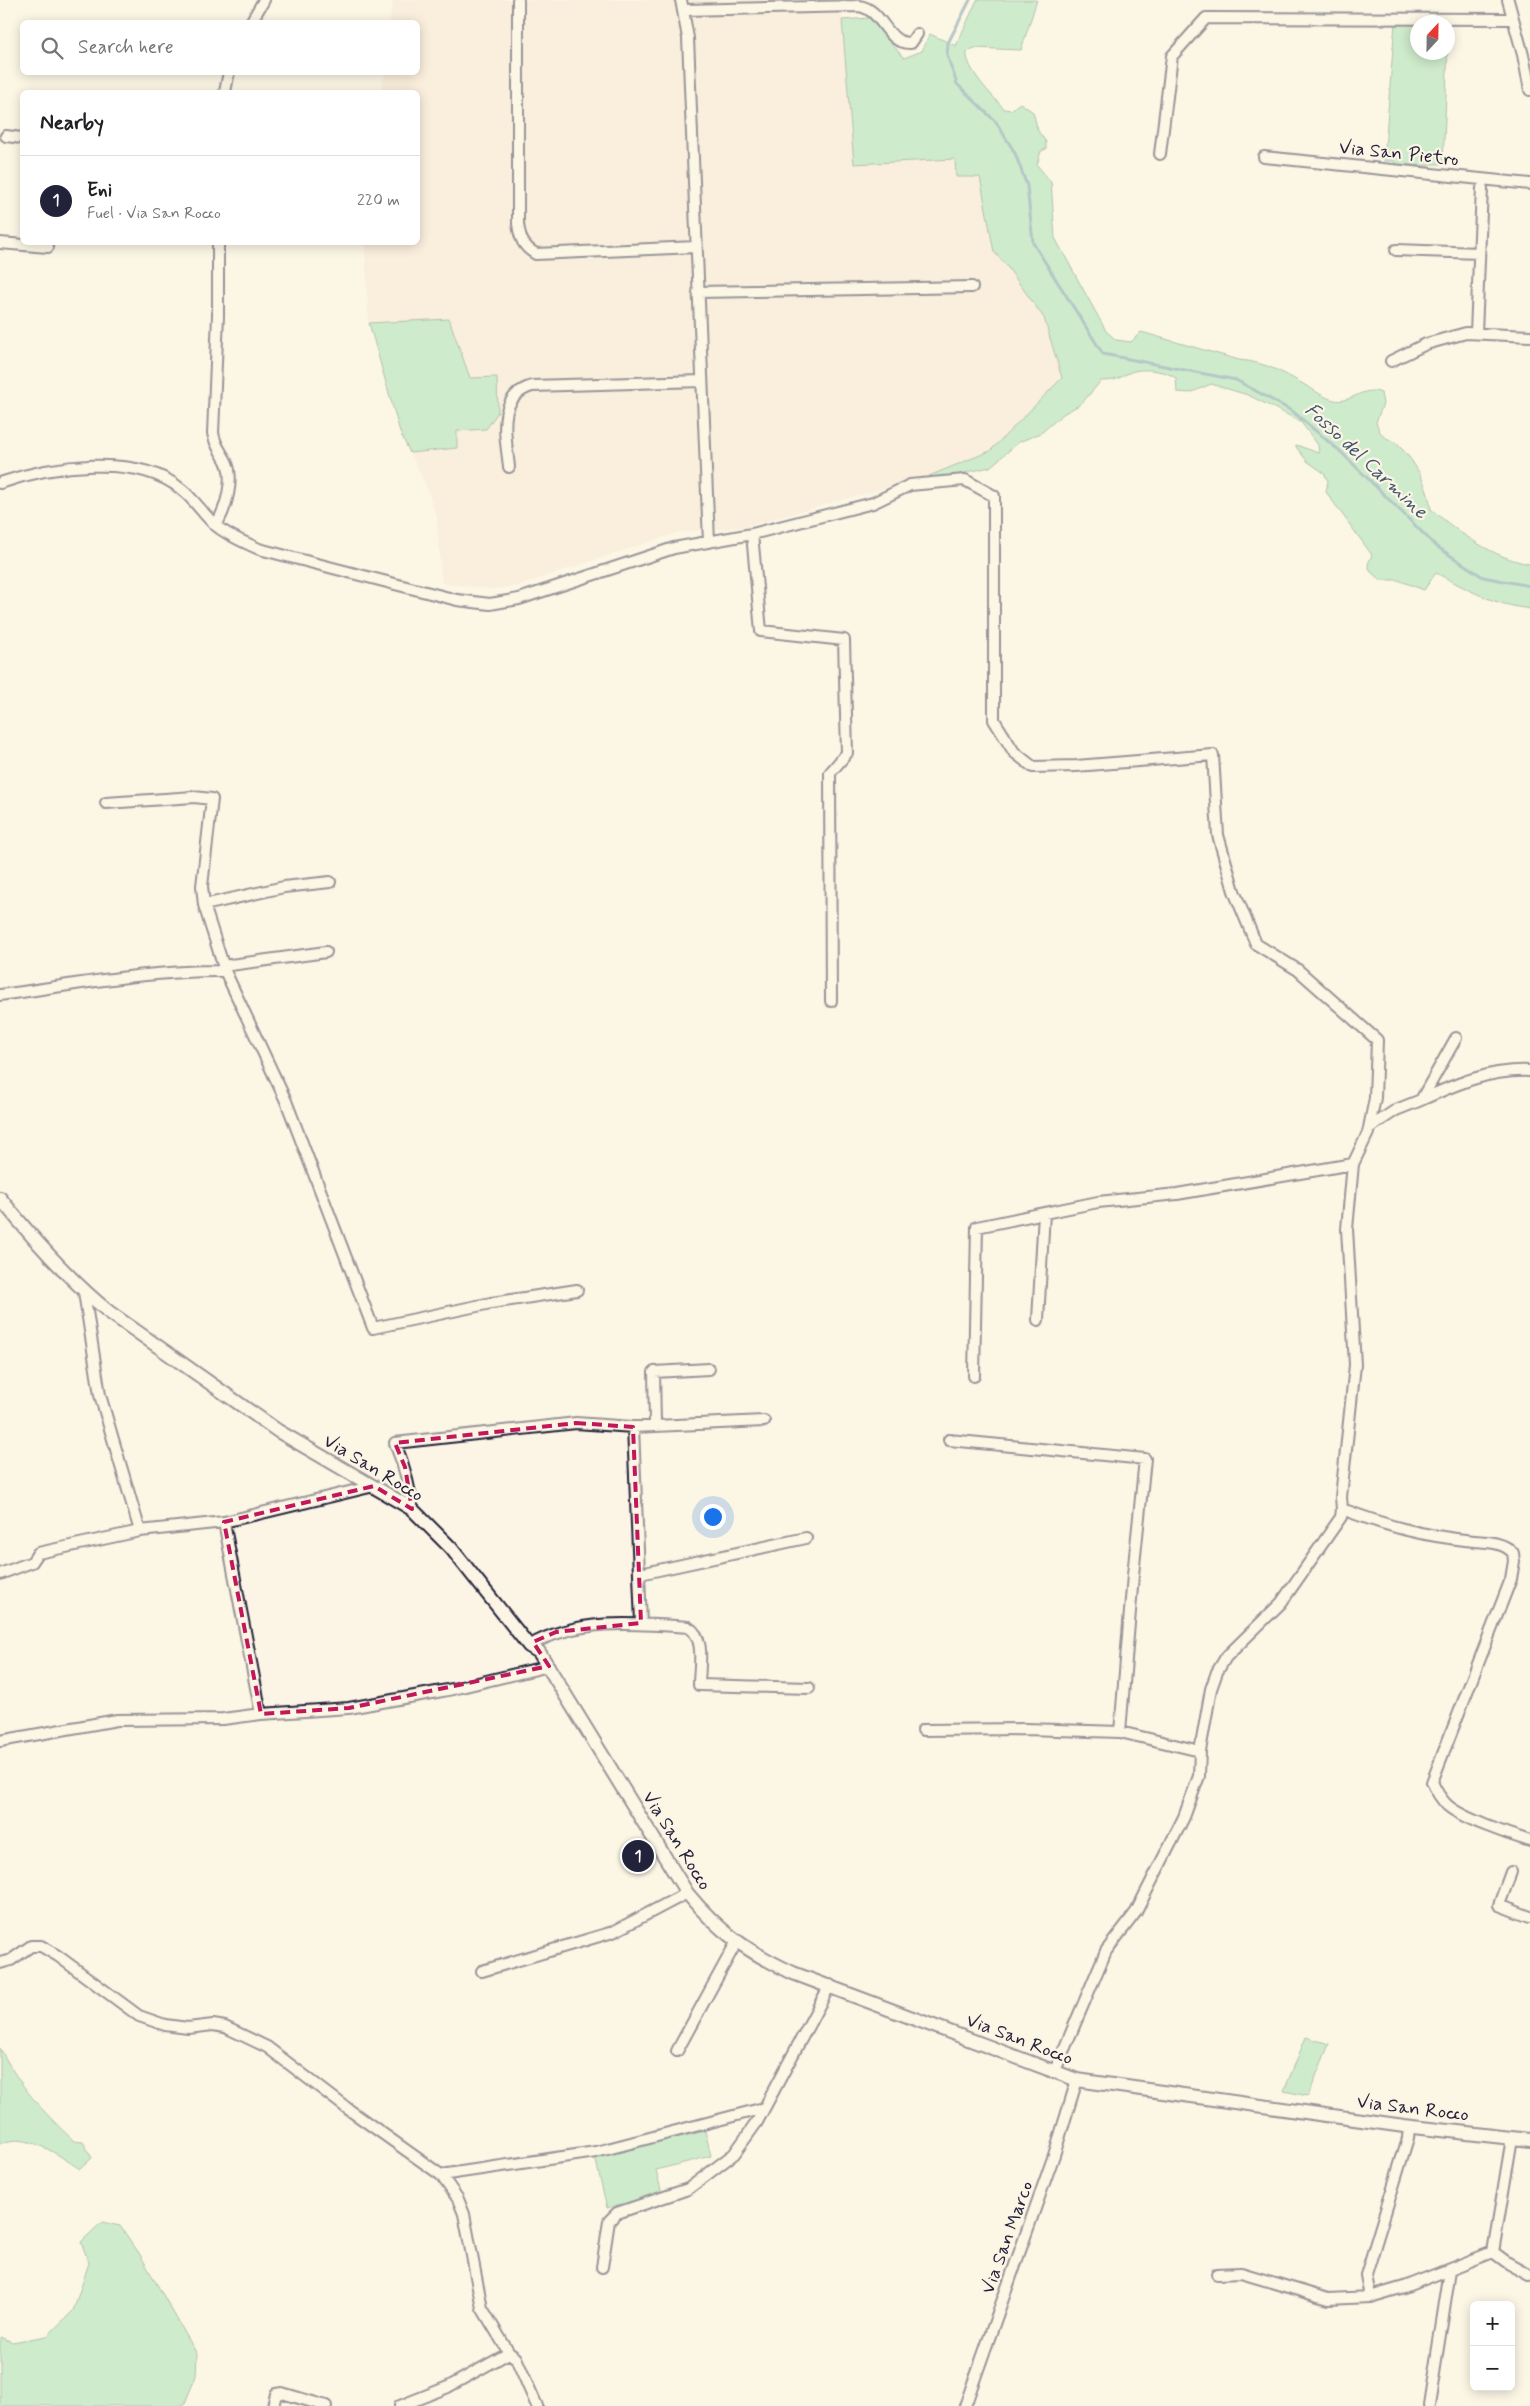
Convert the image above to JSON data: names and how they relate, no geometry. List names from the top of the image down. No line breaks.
{"streets":{"street":["Via San Pietro","Via San Rocco","Via San Marco"]},"crossings":[["Via San Rocco","Via San Marco"]],"water":["Fosso del Carmine"],"north":"top","page":{"search":"Search here","heading":"Nearby","list":[{"mark":"1","name":"Eni","note":"Fuel · Via San Rocco","value":"220 m"}],"pins":"1","map_buttons":["+","−"]}}
